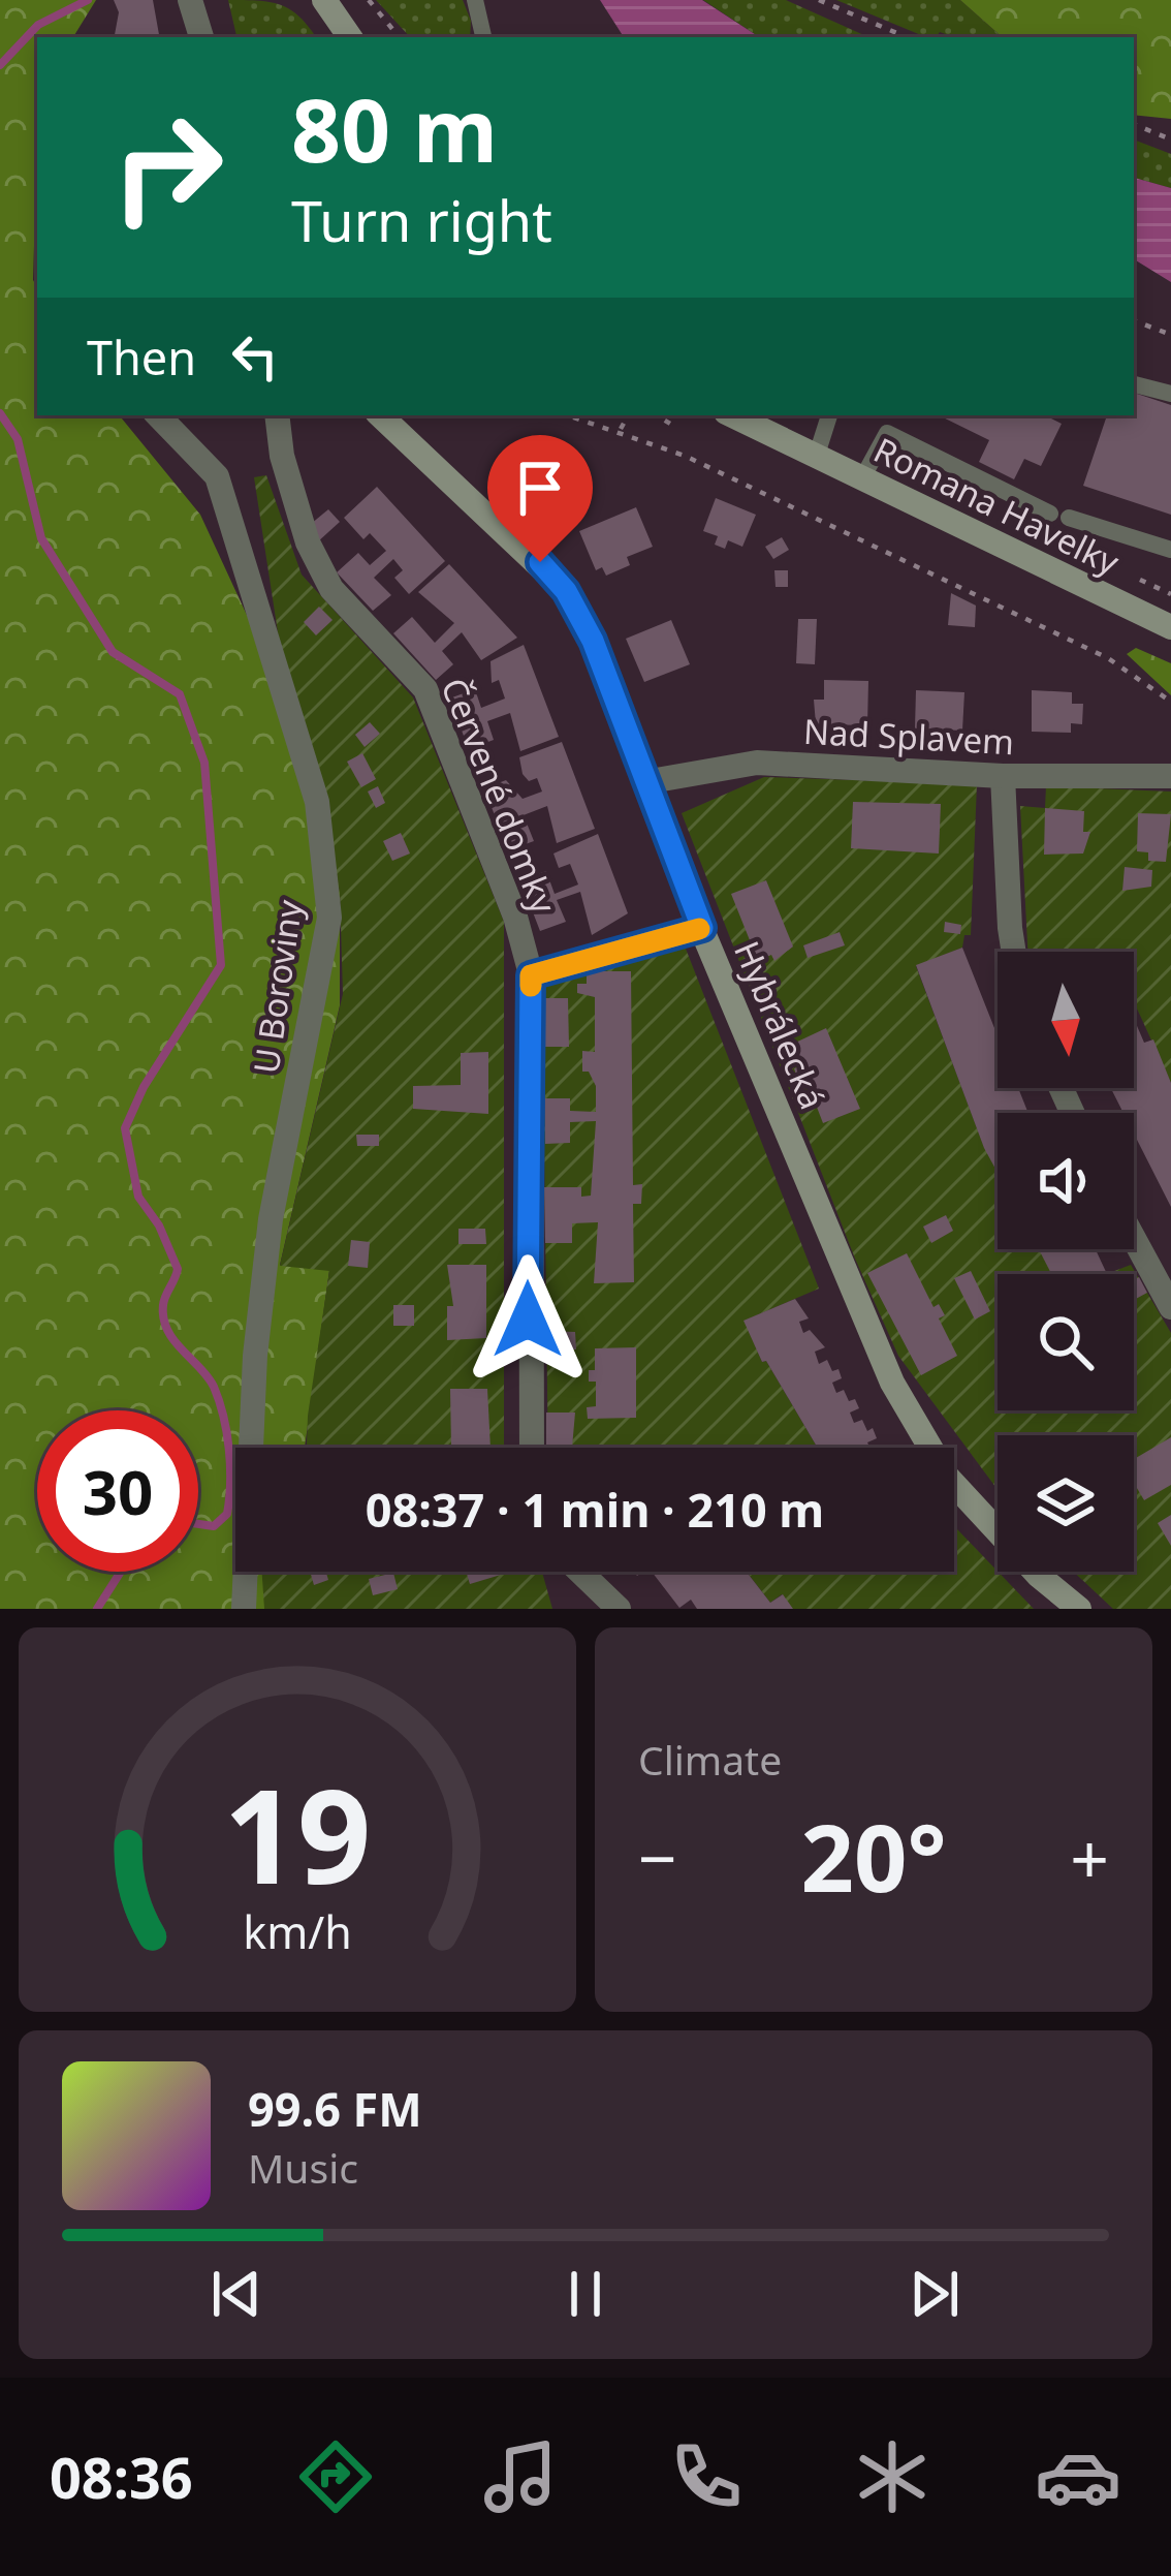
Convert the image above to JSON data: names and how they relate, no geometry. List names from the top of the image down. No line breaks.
{"streets":{"street":["Romana Havelky","Nad Splavem","Červené domky","U Boroviny","Hybrálecká"]},"crossings":[["Nad Splavem","Hybrálecká"]],"north":"bottom","page":{"turn":["80 m","Turn right"],"then":"Then","limit":"30","trip":"08:37 · 1 min · 210 m","tile":"Climate","heat":["−","20°","+"],"song":["99.6 FM","Music"],"tabs":"08:36","gauge":["19","km/h"]}}
